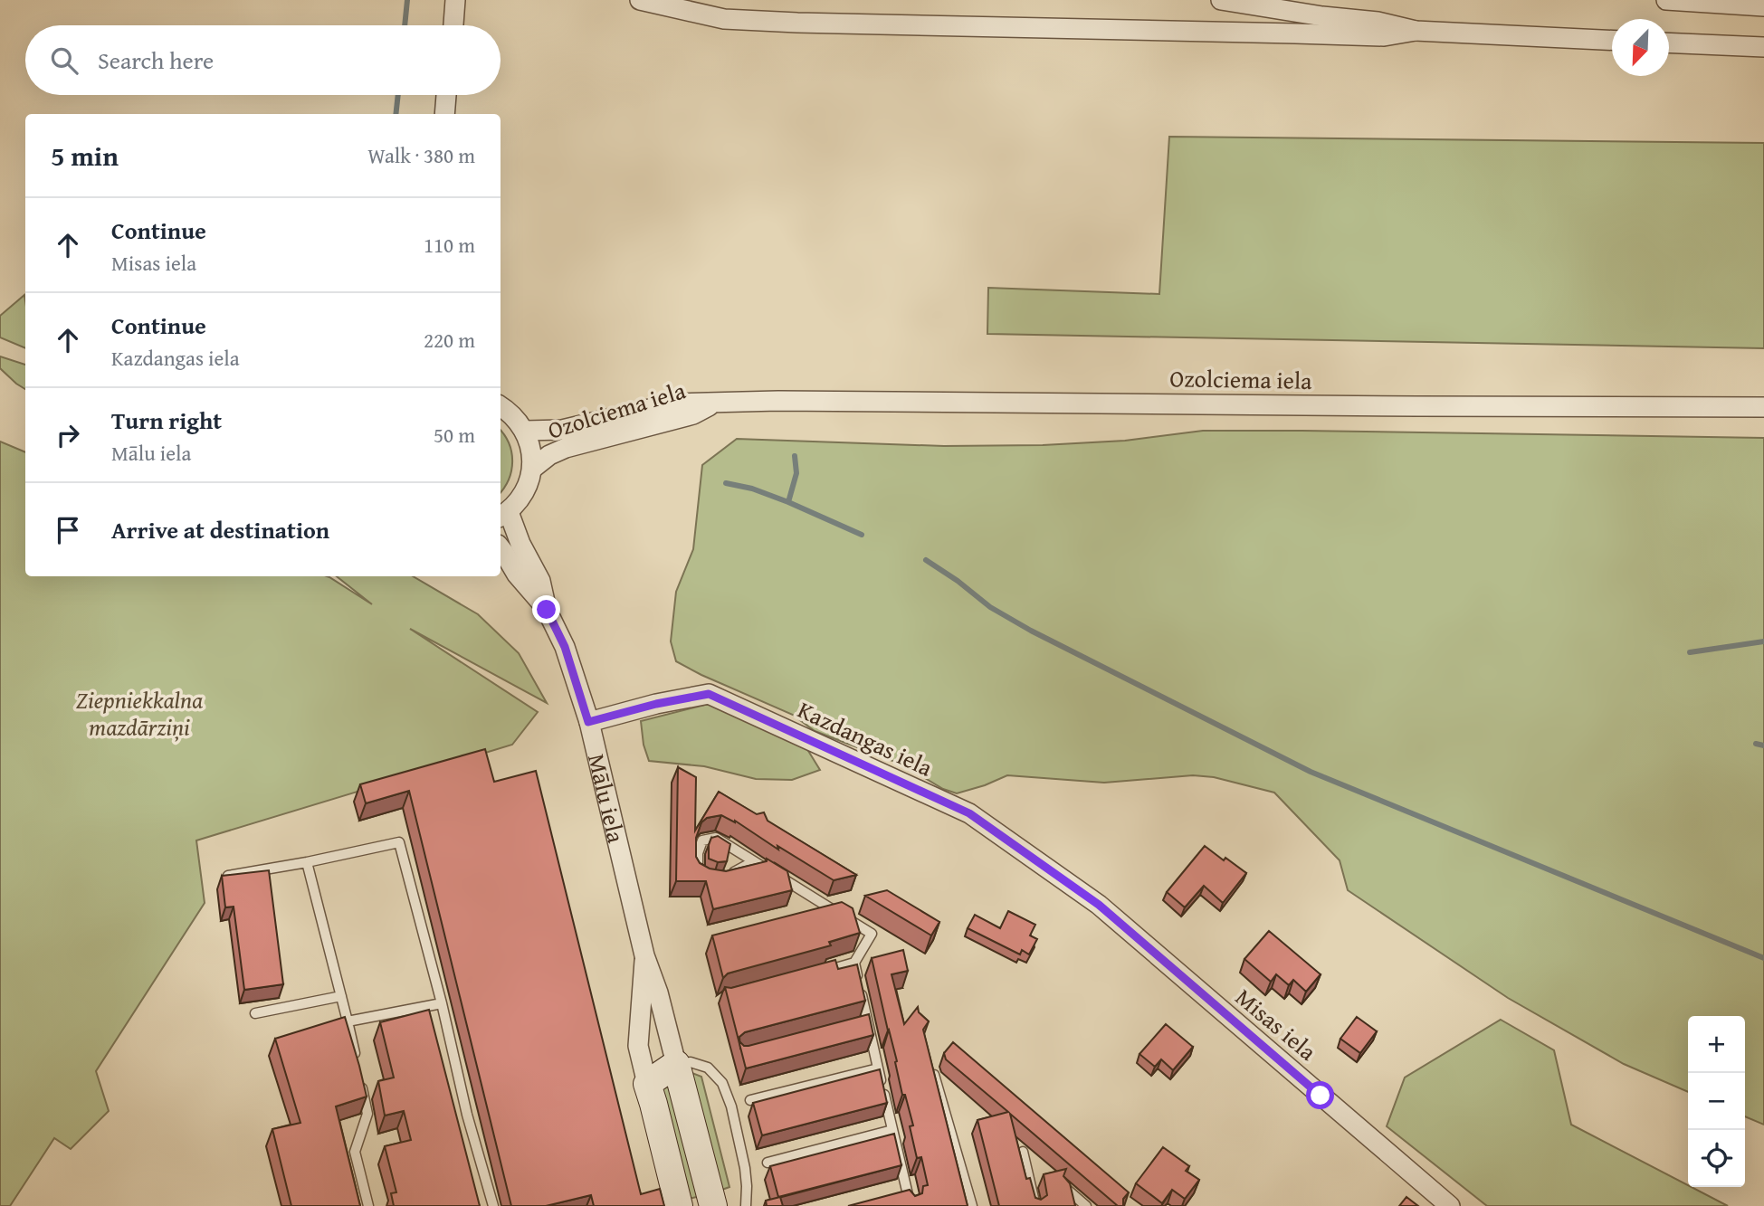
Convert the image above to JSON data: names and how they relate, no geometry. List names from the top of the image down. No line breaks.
{"streets":{"street":["Ozolciema iela","Kazdangas iela","Mālu iela","Misas iela"]},"crossings":[["Ozolciema iela","Mālu iela"],["Kazdangas iela","Mālu iela"],["Kazdangas iela","Misas iela"]],"parks":["Ziepniekkalna mazdārziņi"],"north":"bottom left","page":{"search":"Search here","heading":["5 min","Walk · 380 m"],"list":[["Continue","Misas iela","110 m"],["Continue","Kazdangas iela","220 m"],["Turn right","Mālu iela","50 m"],"Arrive at destination"],"map_buttons":["+","−"]}}
